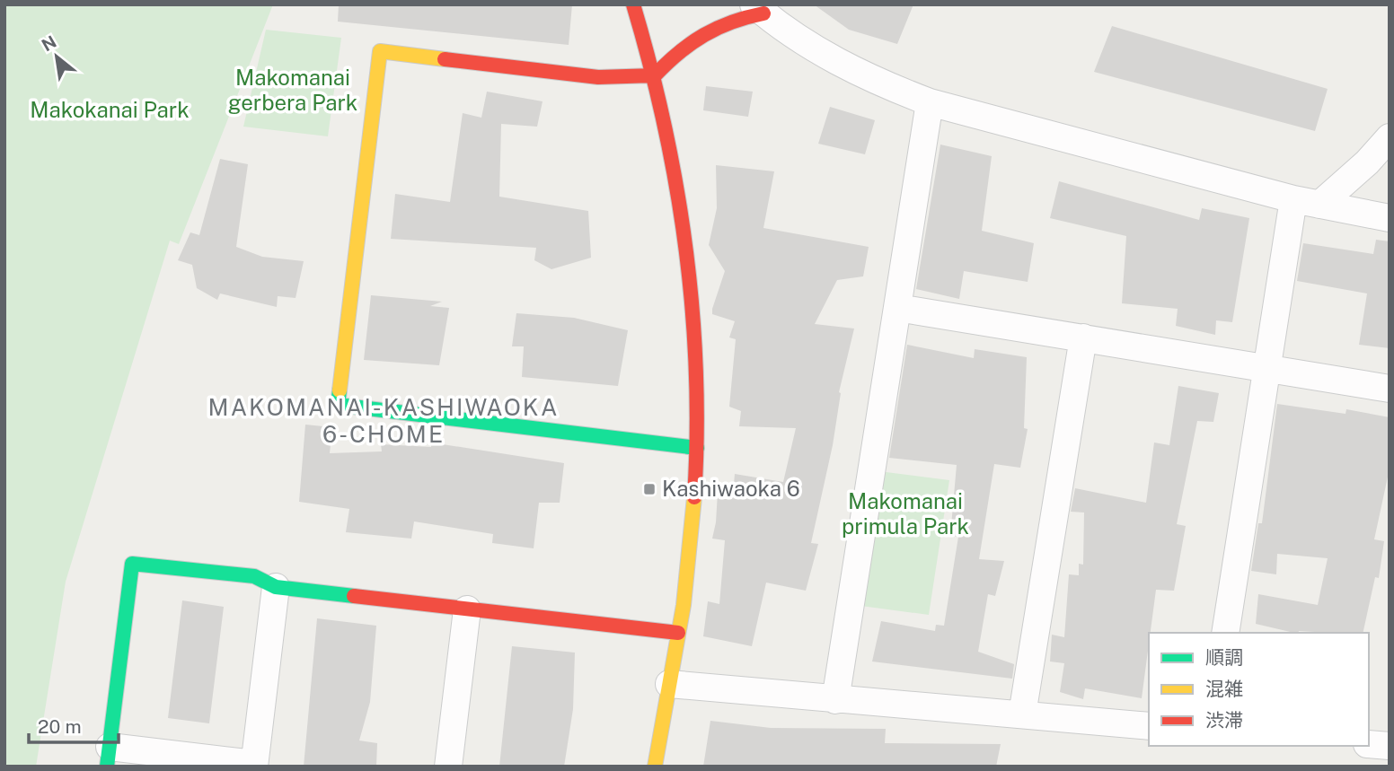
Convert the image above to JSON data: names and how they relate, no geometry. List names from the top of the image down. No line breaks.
{"districts":["MAKOMANAI-KASHIWAOKA 6-CHOME"],"parks":["Makomanai gerbera Park","Makokanai Park","Makomanai primula Park"],"places":{"transit":["Kashiwaoka 6"]},"legend":["順調","混雑","渋滞"],"scale_bar":"20 m","north":"top left"}
